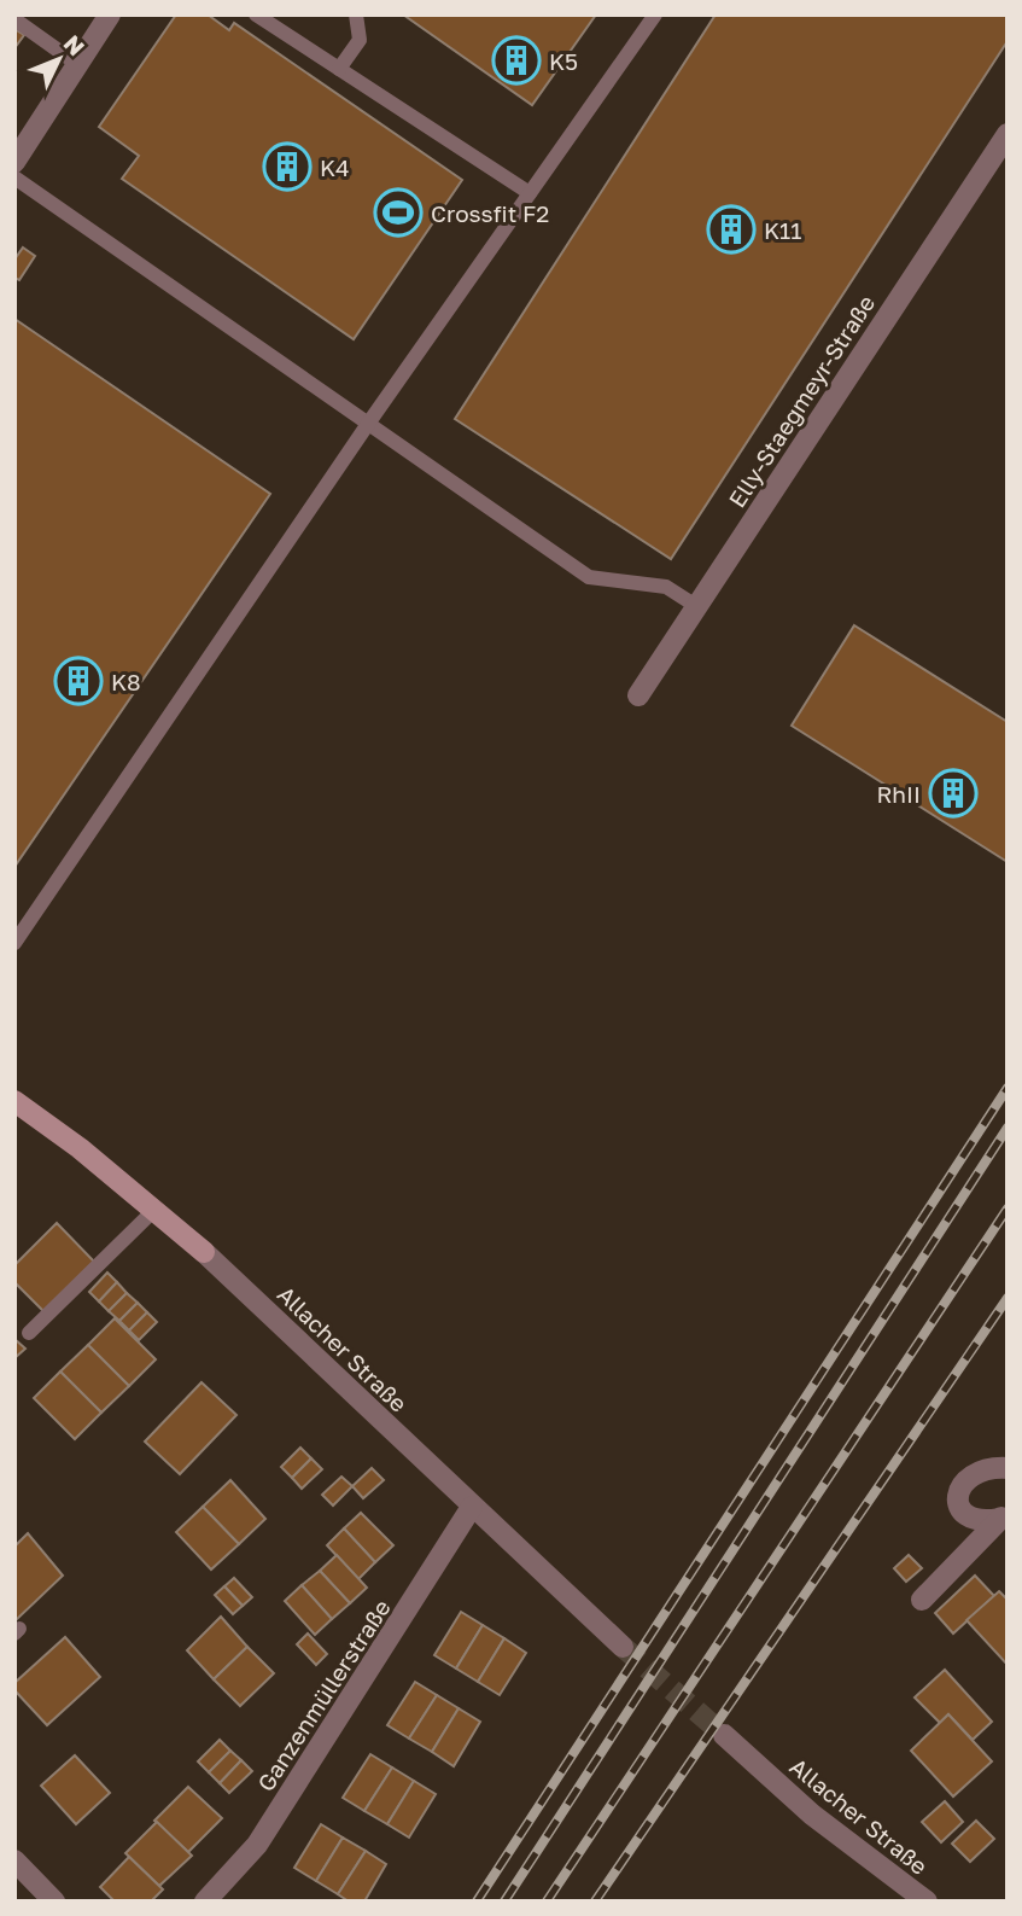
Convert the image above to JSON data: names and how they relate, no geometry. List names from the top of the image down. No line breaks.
{"streets":{"street":["Elly-Staegmeyr-Straße","Allacher Straße","Ganzenmüllerstraße"]},"crossings":[["Allacher Straße","Ganzenmüllerstraße"]],"places":{"building":["K5","K4","K11","K8","RhII"],"sports":["Crossfit F2"]},"north":"top right"}
